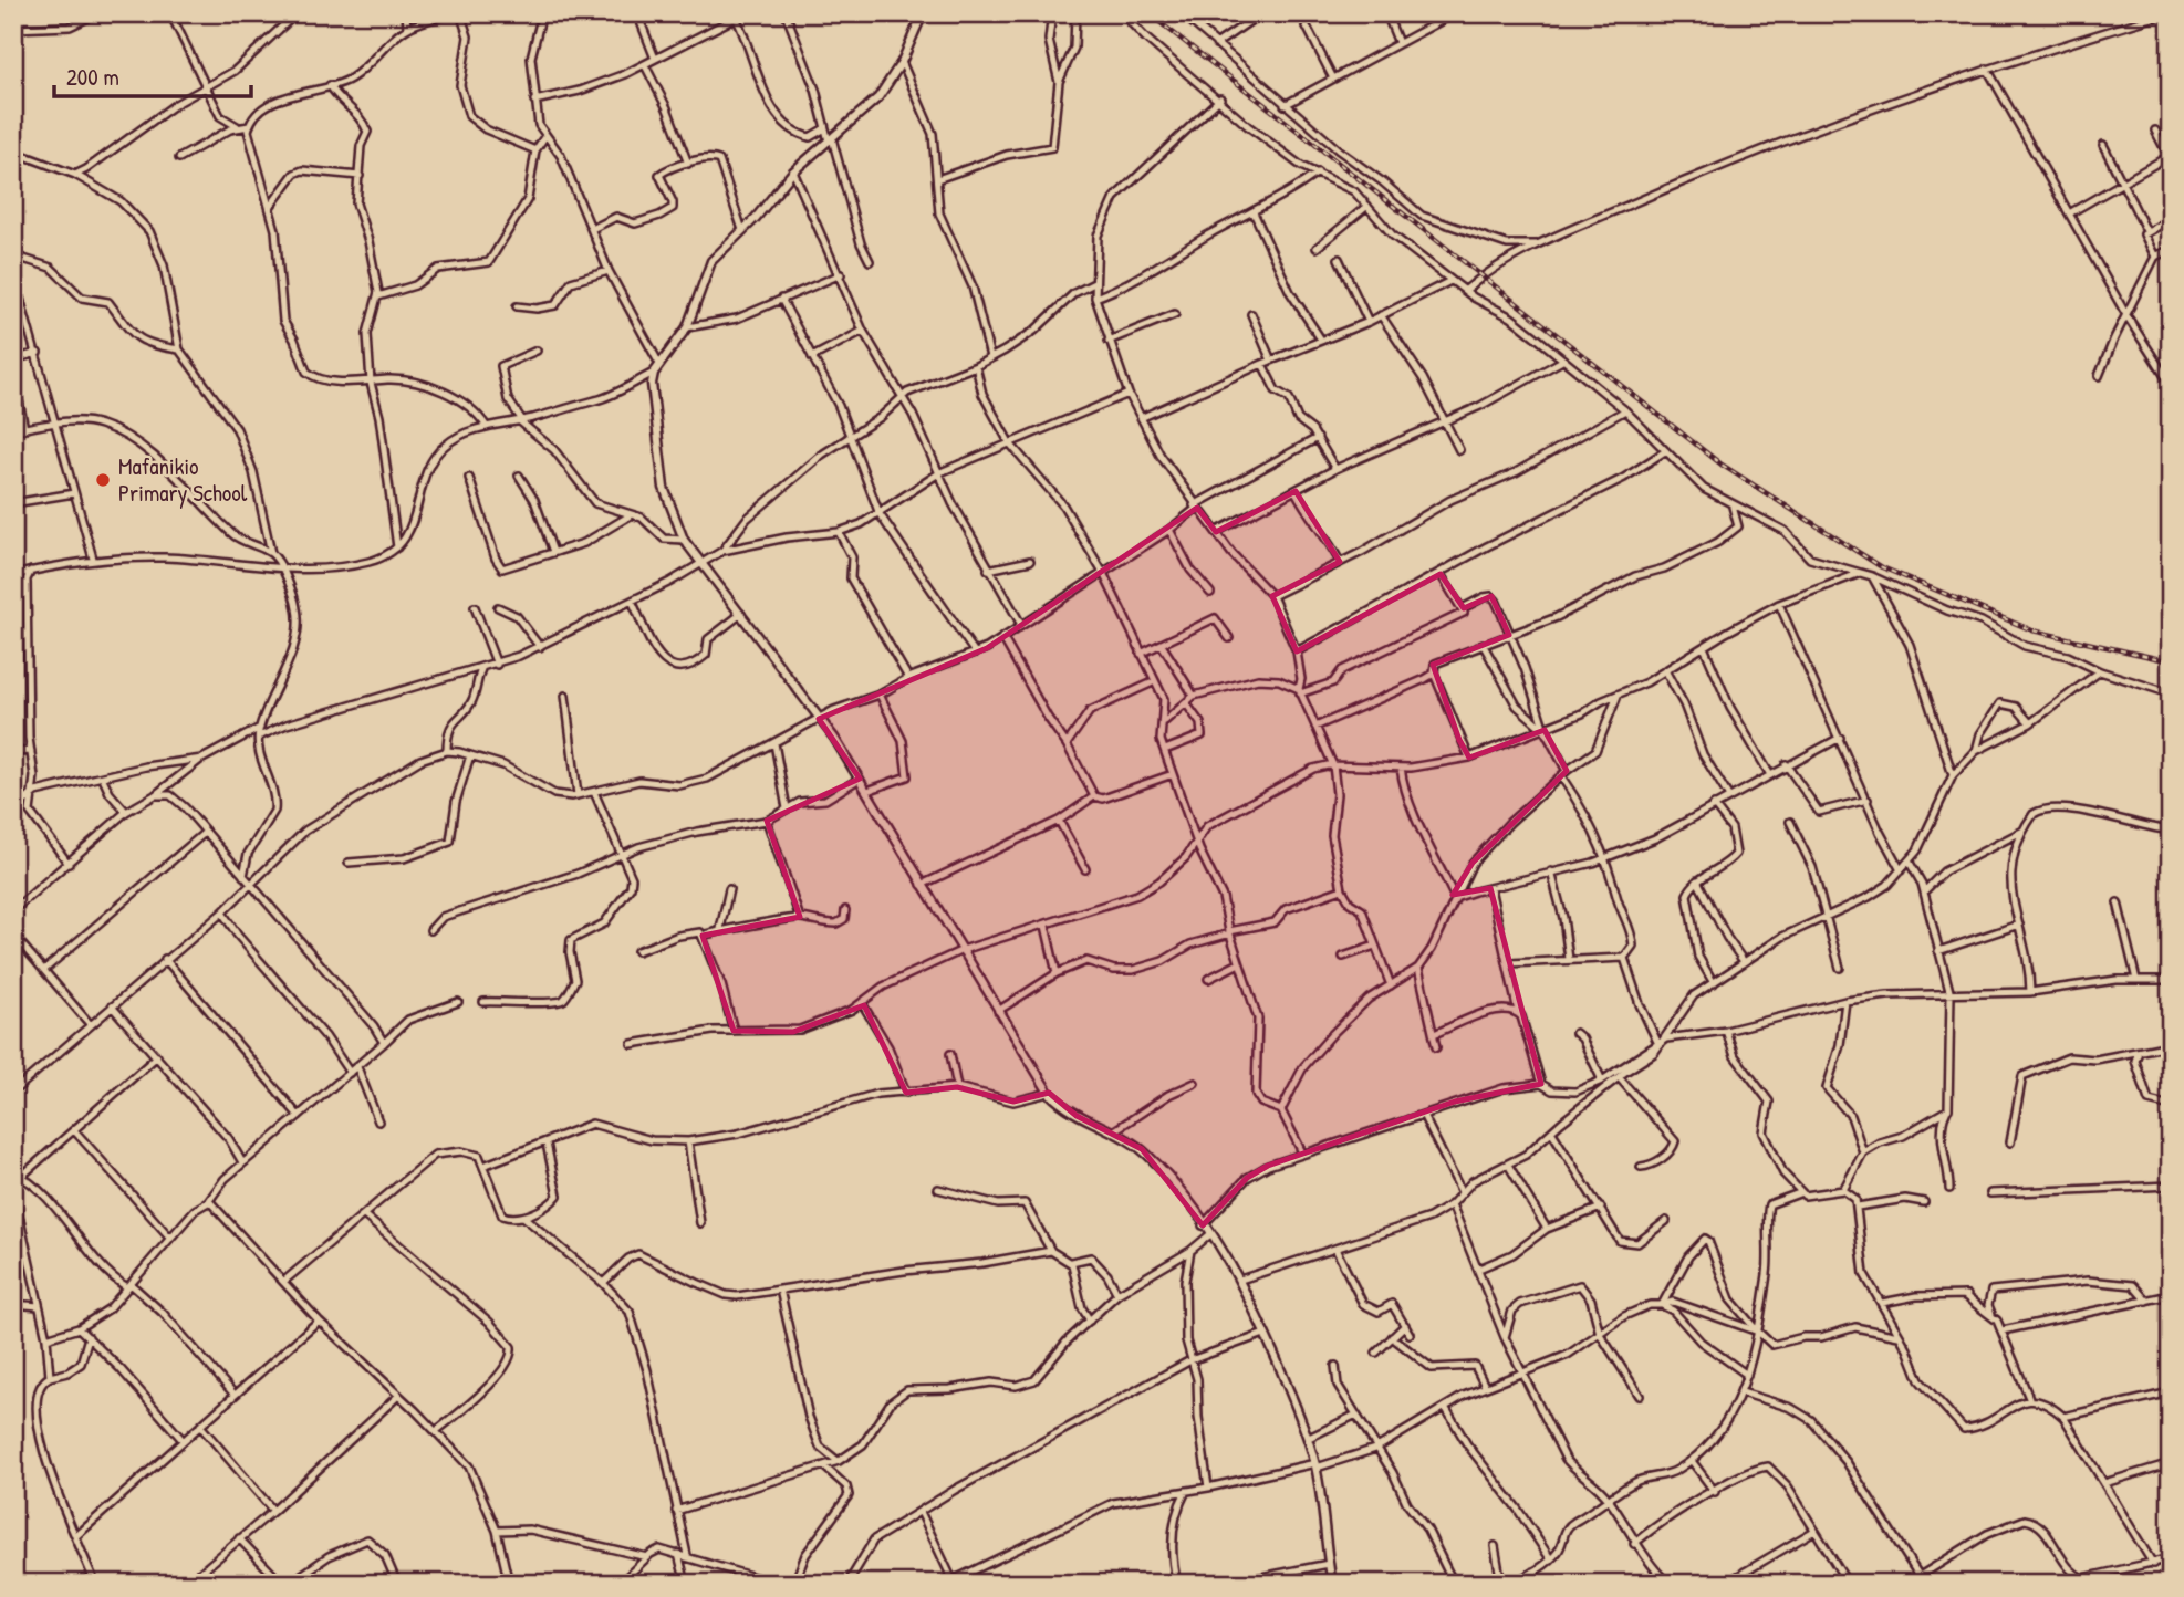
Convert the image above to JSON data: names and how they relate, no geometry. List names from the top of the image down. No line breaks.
{"places":["Mafanikio Primary School"],"scale_bar":"200 m"}
